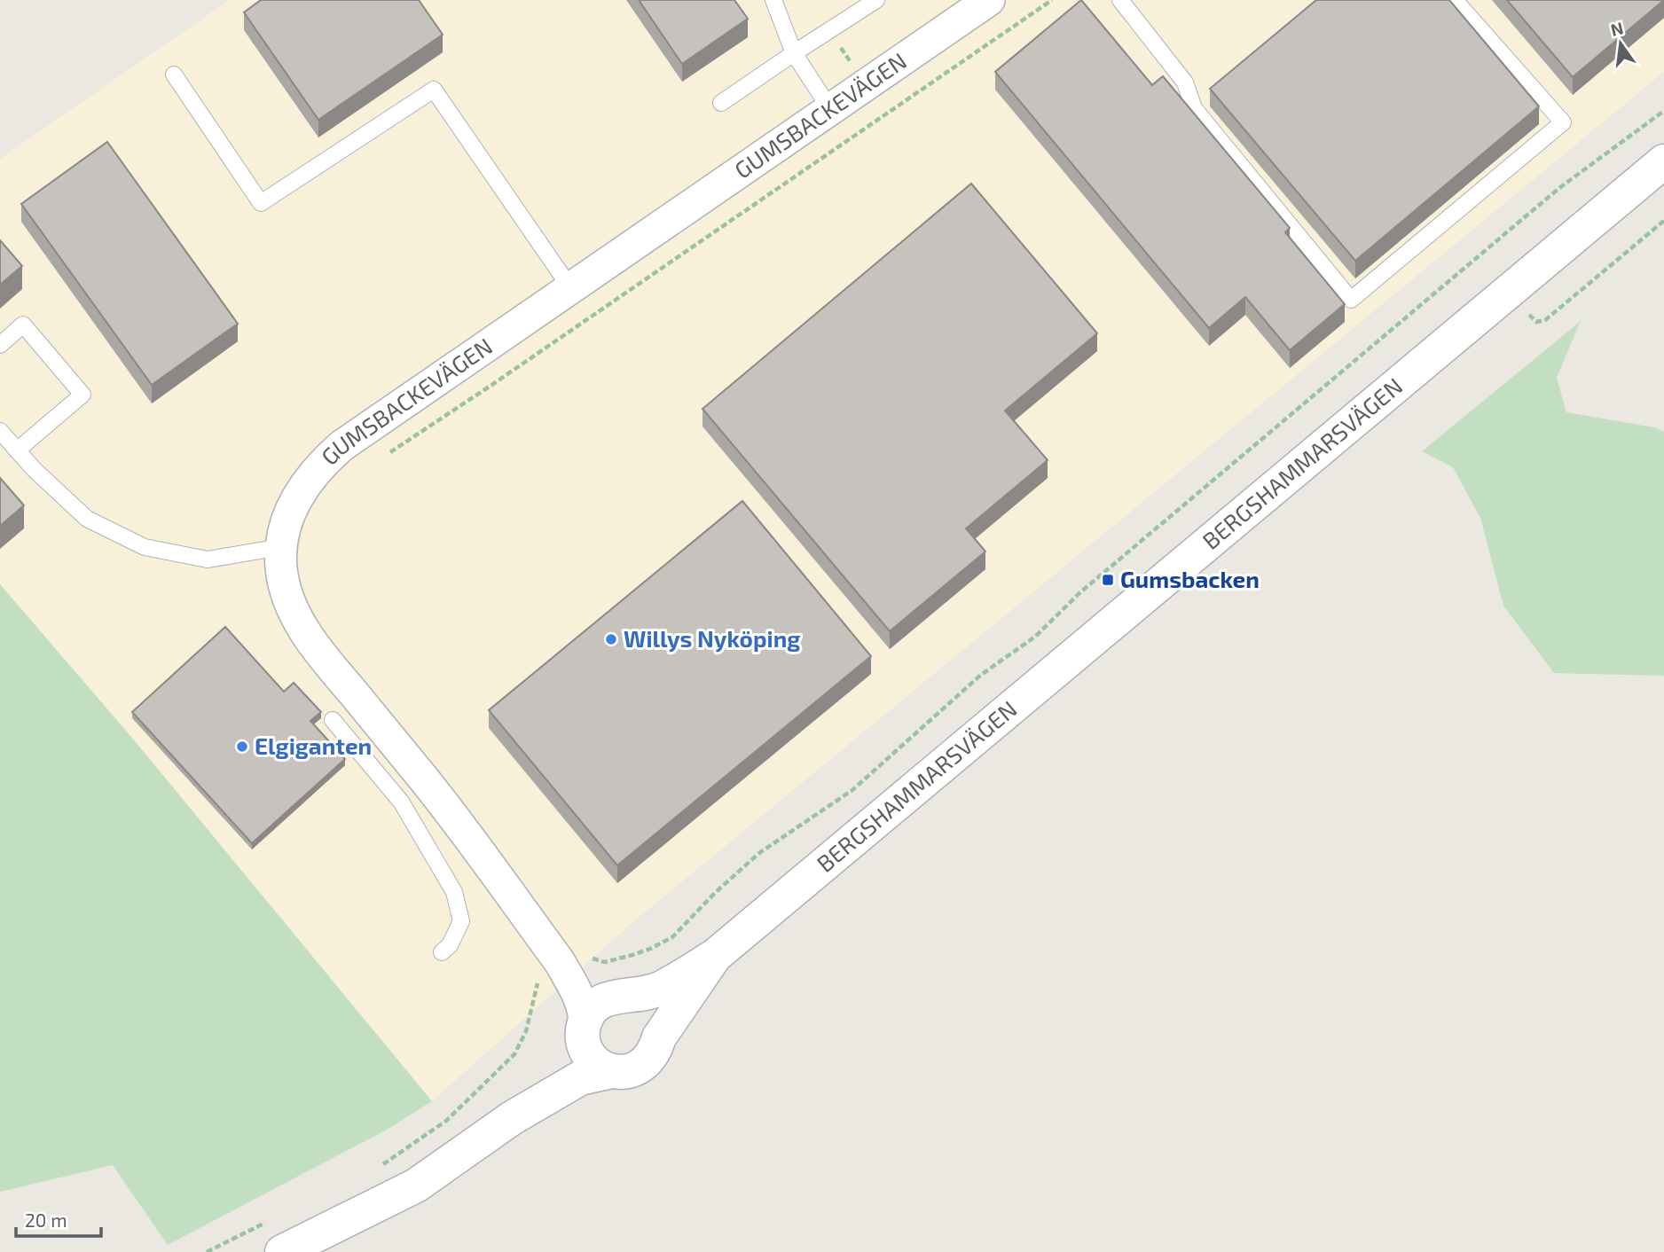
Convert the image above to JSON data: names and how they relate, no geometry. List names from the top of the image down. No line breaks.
{"streets":{"main road":["BERGSHAMMARSVÄGEN"],"street":["GUMSBACKEVÄGEN"]},"places":{"transit":["Gumsbacken"],"other":["Willys Nyköping","Elgiganten"]},"scale_bar":"20 m","north":"top"}
